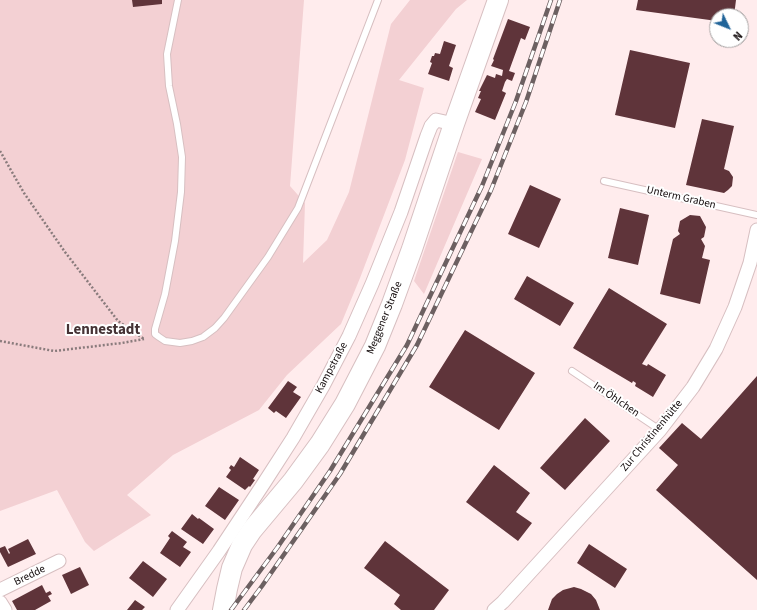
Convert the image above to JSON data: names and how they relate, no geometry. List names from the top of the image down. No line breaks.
{"streets":{"main road":["Meggener Straße"],"street":["Kampstraße","Zur Christinenhütte","Bredde"],"lane":["Unterm Graben","Im Öhlchen"]},"crossings":[["Meggener Straße","Kampstraße"],["Im Öhlchen","Zur Christinenhütte"]],"districts":["Lennestadt"],"north":"bottom right"}
